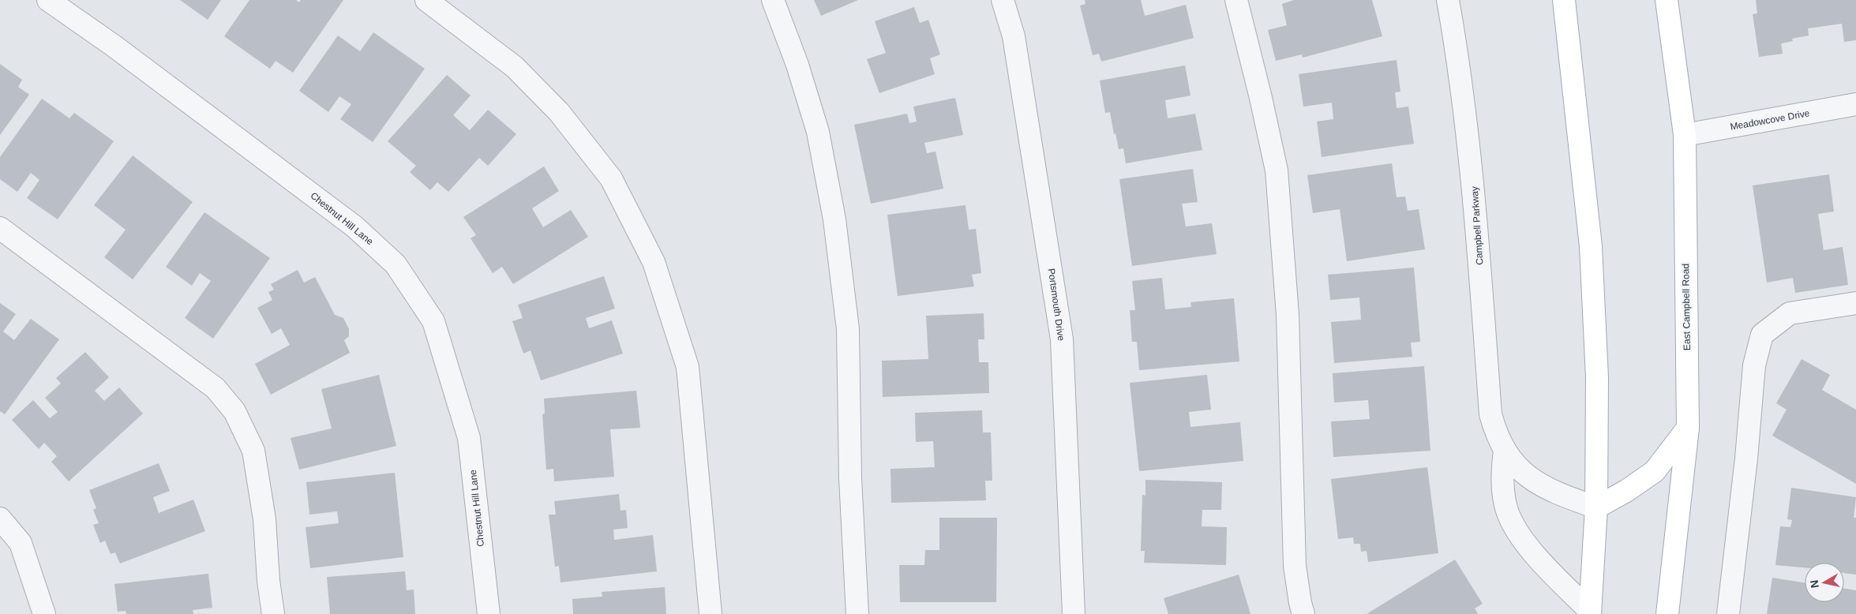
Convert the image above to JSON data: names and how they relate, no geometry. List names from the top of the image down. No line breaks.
{"streets":{"main road":["East Campbell Road"],"street":["Meadowcove Drive","Chestnut Hill Lane","Campbell Parkway","Portsmouth Drive"]},"crossings":[["Meadowcove Drive","East Campbell Road"]],"north":"left"}
